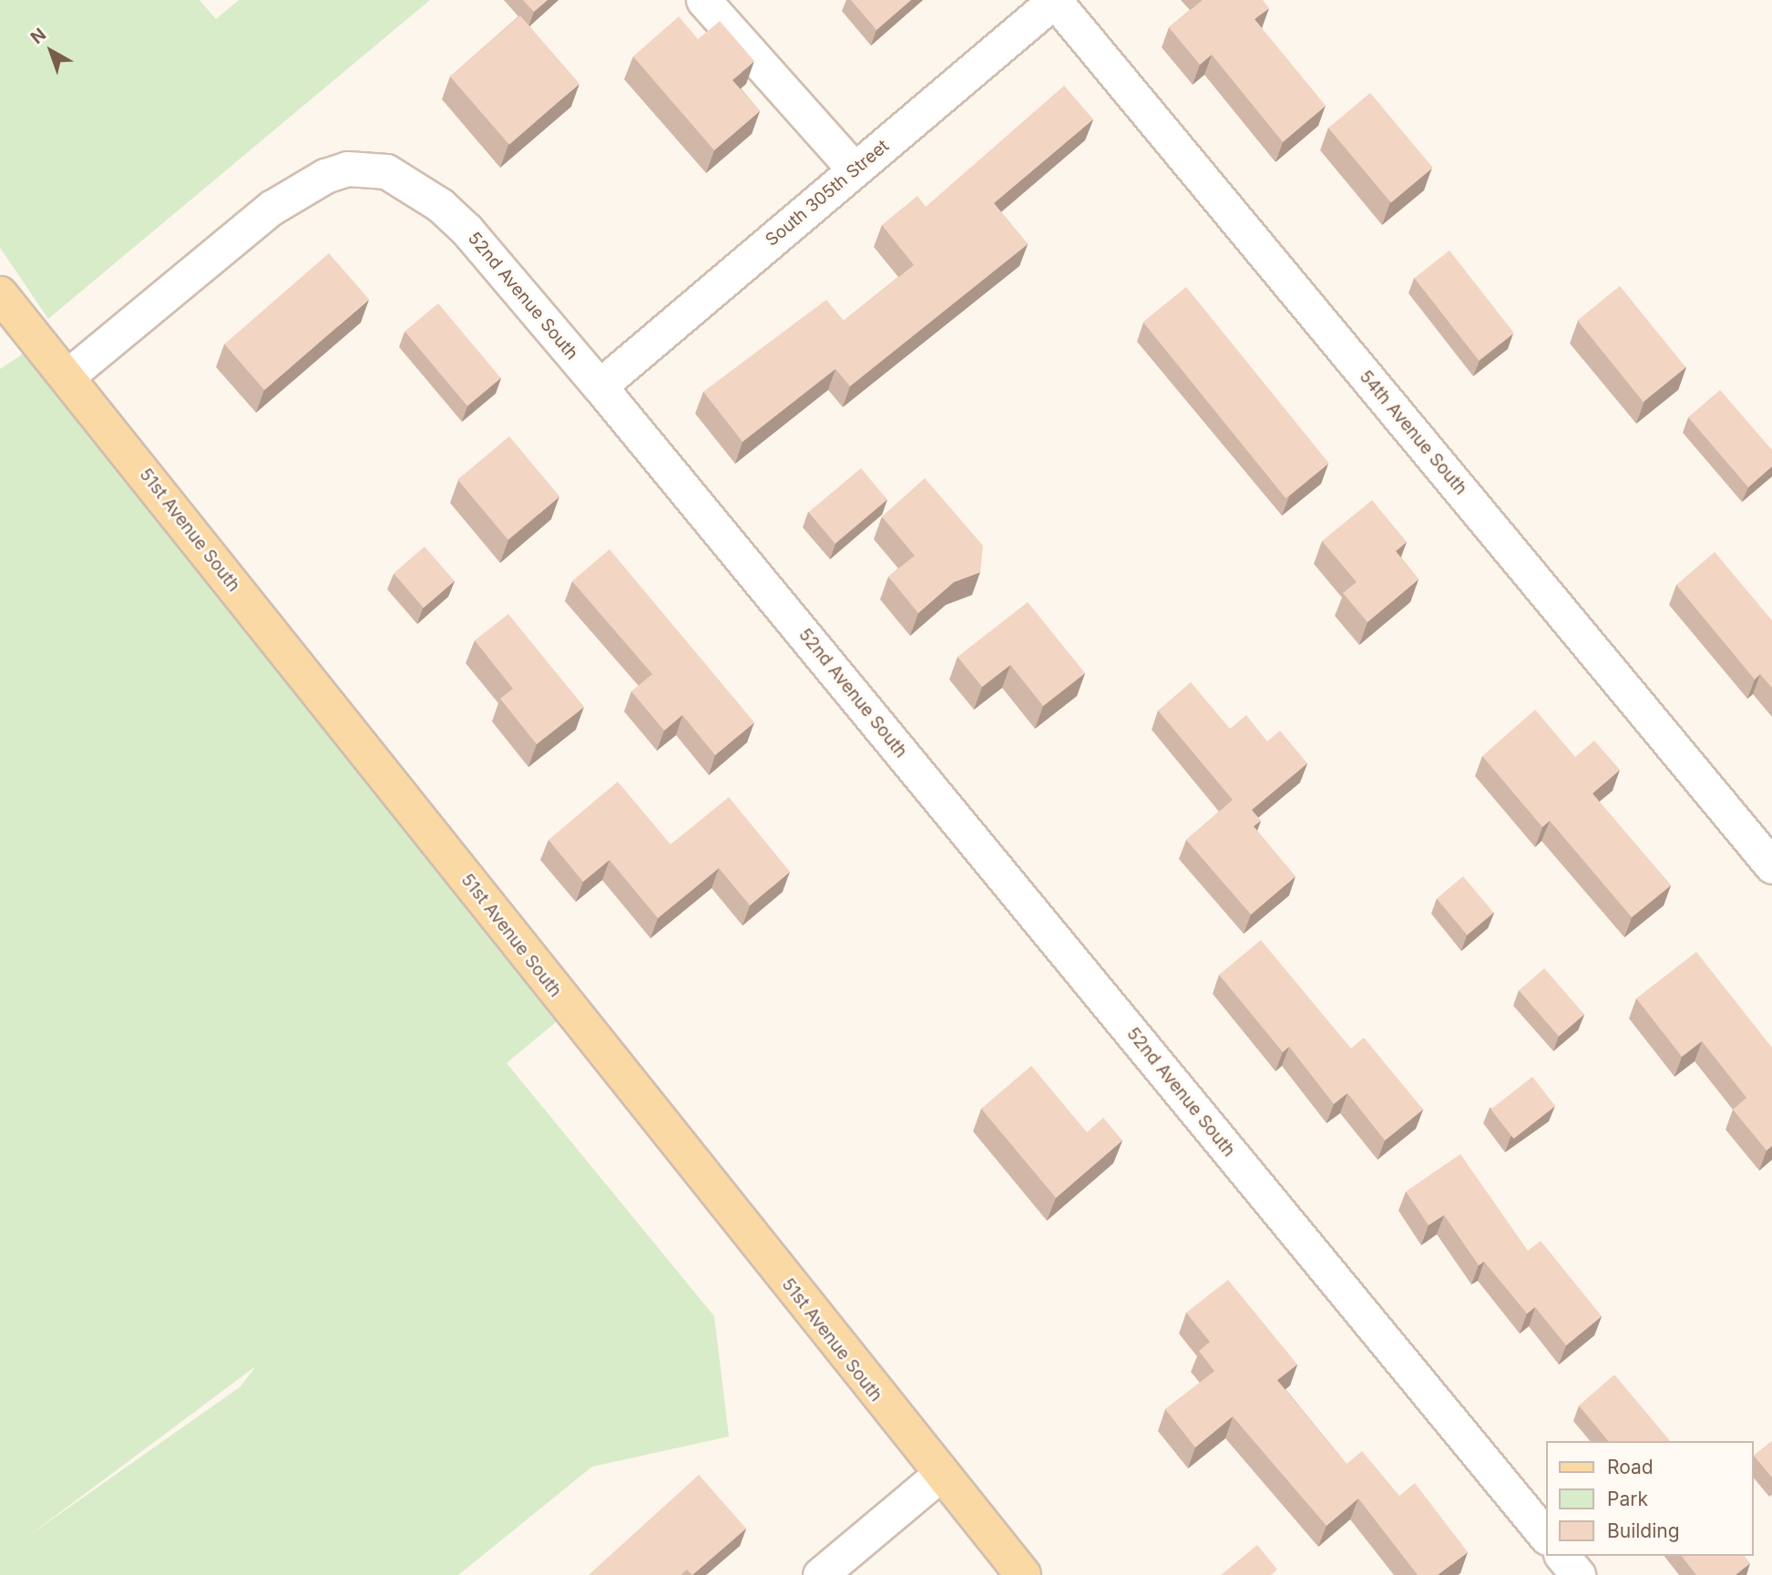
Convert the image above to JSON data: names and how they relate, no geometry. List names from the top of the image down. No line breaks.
{"streets":{"main road":["51st Avenue South"],"street":["South 305th Street","52nd Avenue South","54th Avenue South"]},"crossings":[["South 305th Street","52nd Avenue South"],["South 305th Street","54th Avenue South"],["52nd Avenue South","51st Avenue South"]],"legend":["Road","Park","Building"],"north":"top left"}
